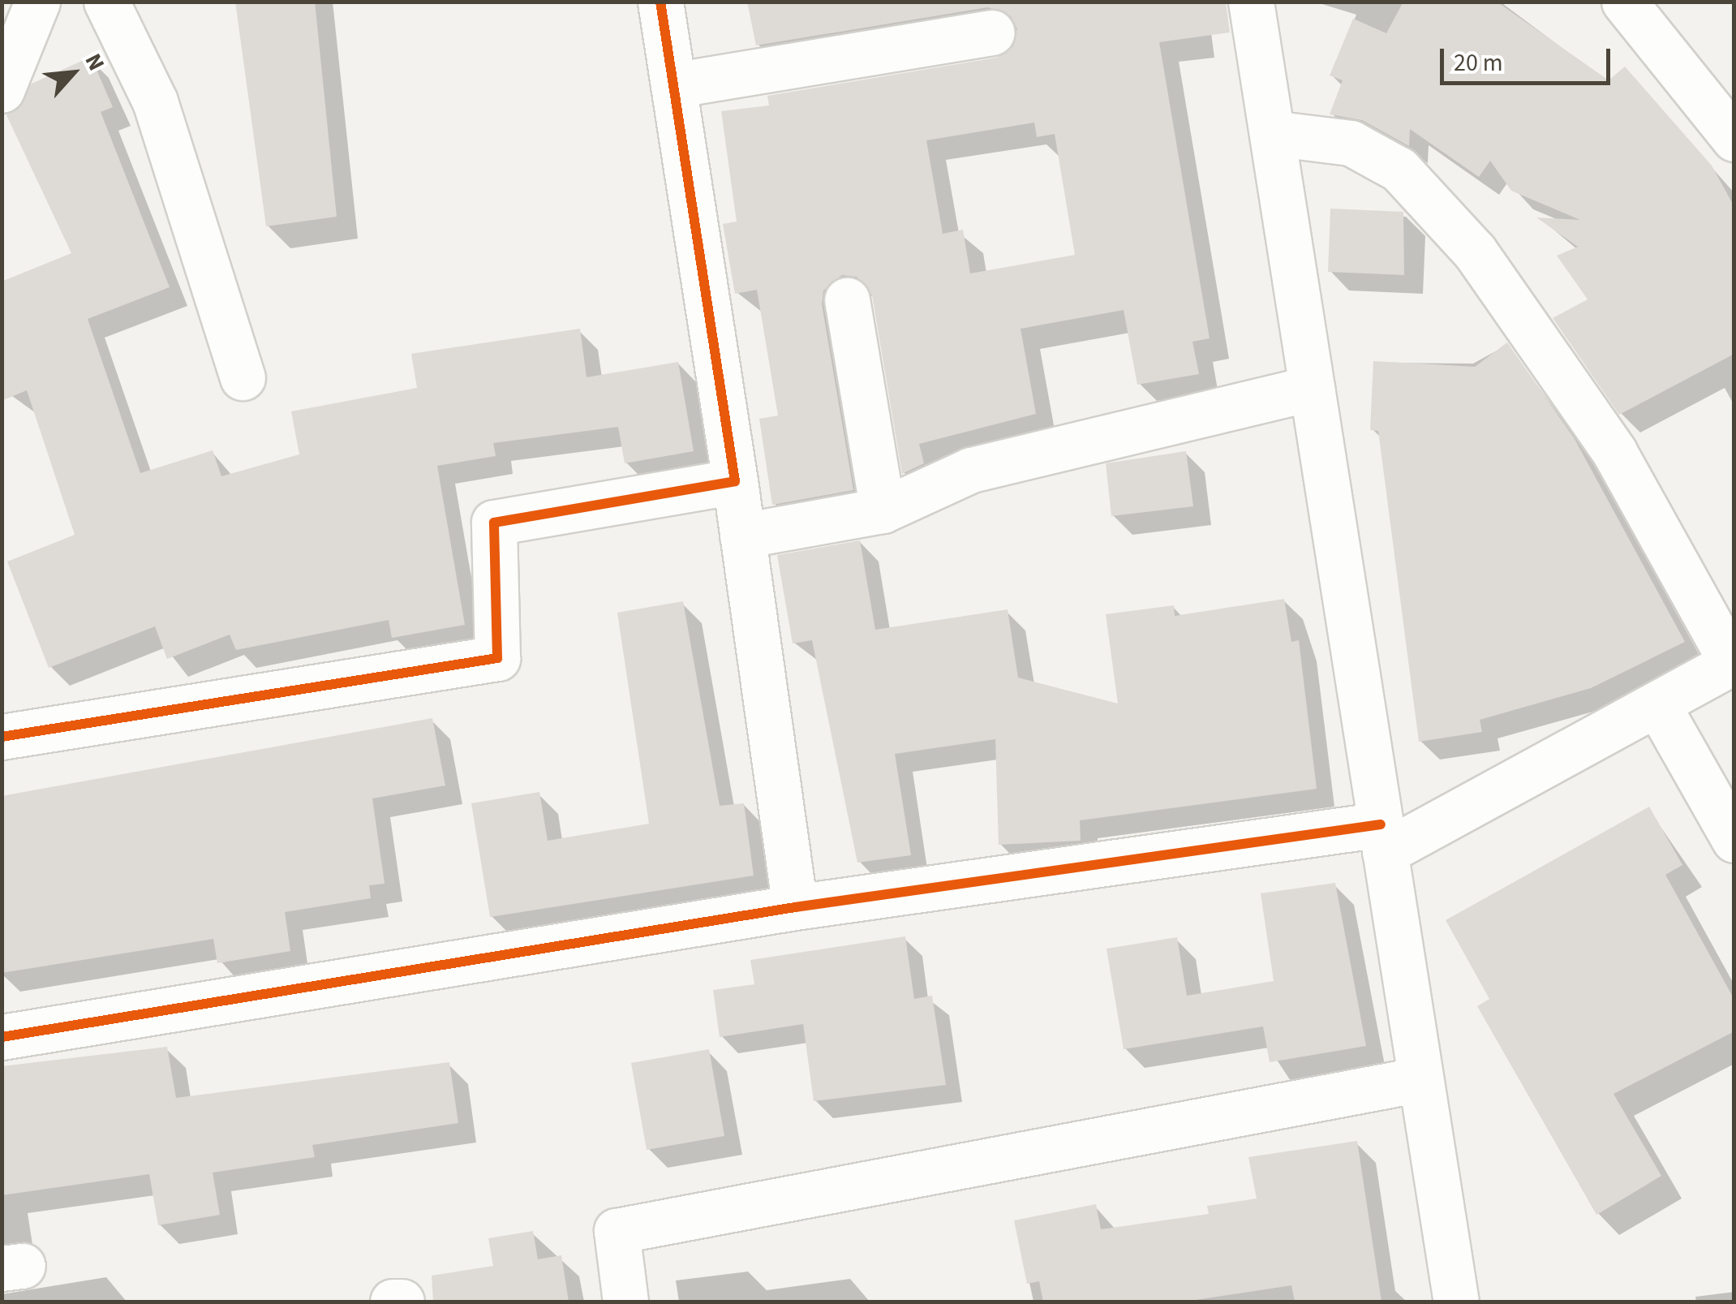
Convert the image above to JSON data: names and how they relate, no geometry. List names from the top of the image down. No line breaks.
{"scale_bar":"20 m","north":"top right"}
